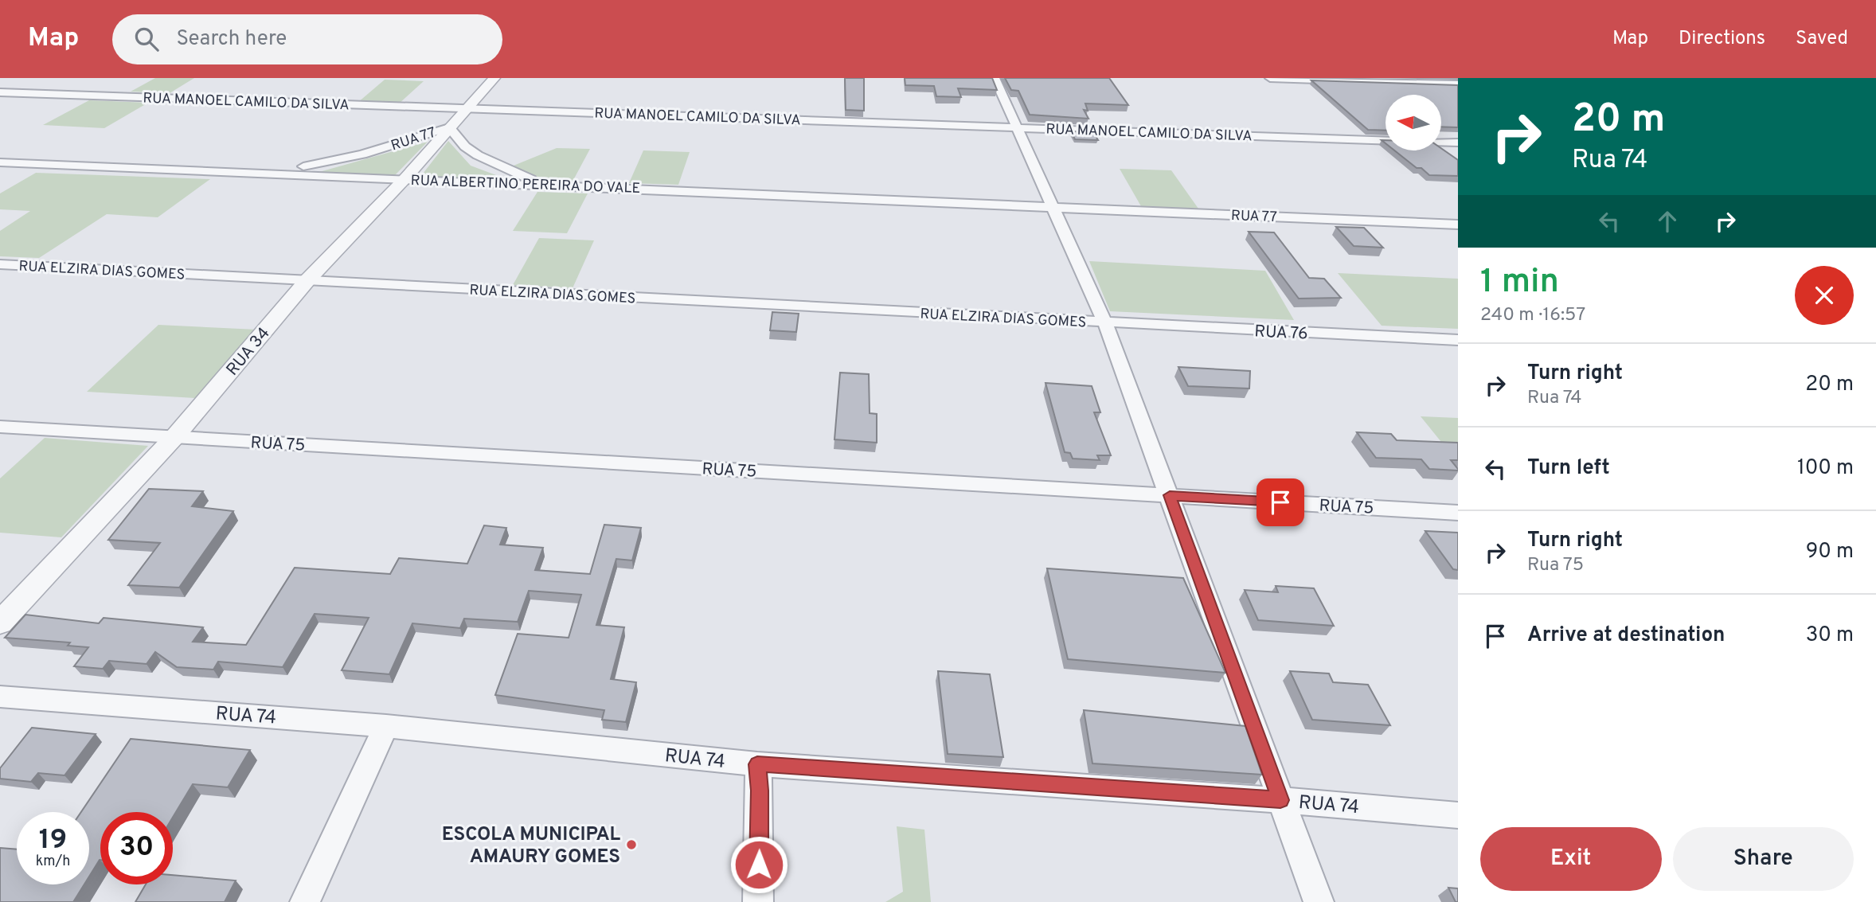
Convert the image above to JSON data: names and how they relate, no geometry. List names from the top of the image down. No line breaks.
{"streets":{"street":["RUA MANOEL CAMILO DA SILVA","RUA 77","RUA ALBERTINO PEREIRA DO VALE","RUA ELZIRA DIAS GOMES","RUA 76","RUA 34","RUA 75","RUA 74"]},"crossings":[["RUA MANOEL CAMILO DA SILVA","RUA 34"],["RUA 77","RUA ALBERTINO PEREIRA DO VALE"],["RUA 77","RUA 34"],["RUA ALBERTINO PEREIRA DO VALE","RUA 34"],["RUA ELZIRA DIAS GOMES","RUA 76"],["RUA ELZIRA DIAS GOMES","RUA 34"],["RUA 34","RUA 75"]],"places":["ESCOLA MUNICIPAL AMAURY GOMES"],"north":"left","page":{"header":"Map","search":"Search here","nav":["Map","Directions","Saved"],"turn":["20 m","Rua 74"],"heading":["1 min","240 m · 16:57"],"list":[{"name":"Turn right","note":"Rua 74","value":"20 m"},{"name":"Turn left","value":"100 m"},{"name":"Turn right","note":"Rua 75","value":"90 m"},{"name":"Arrive at destination","value":"30 m"}],"speed":"19 km/h","limit":"30","buttons":["Exit","Share"]}}
